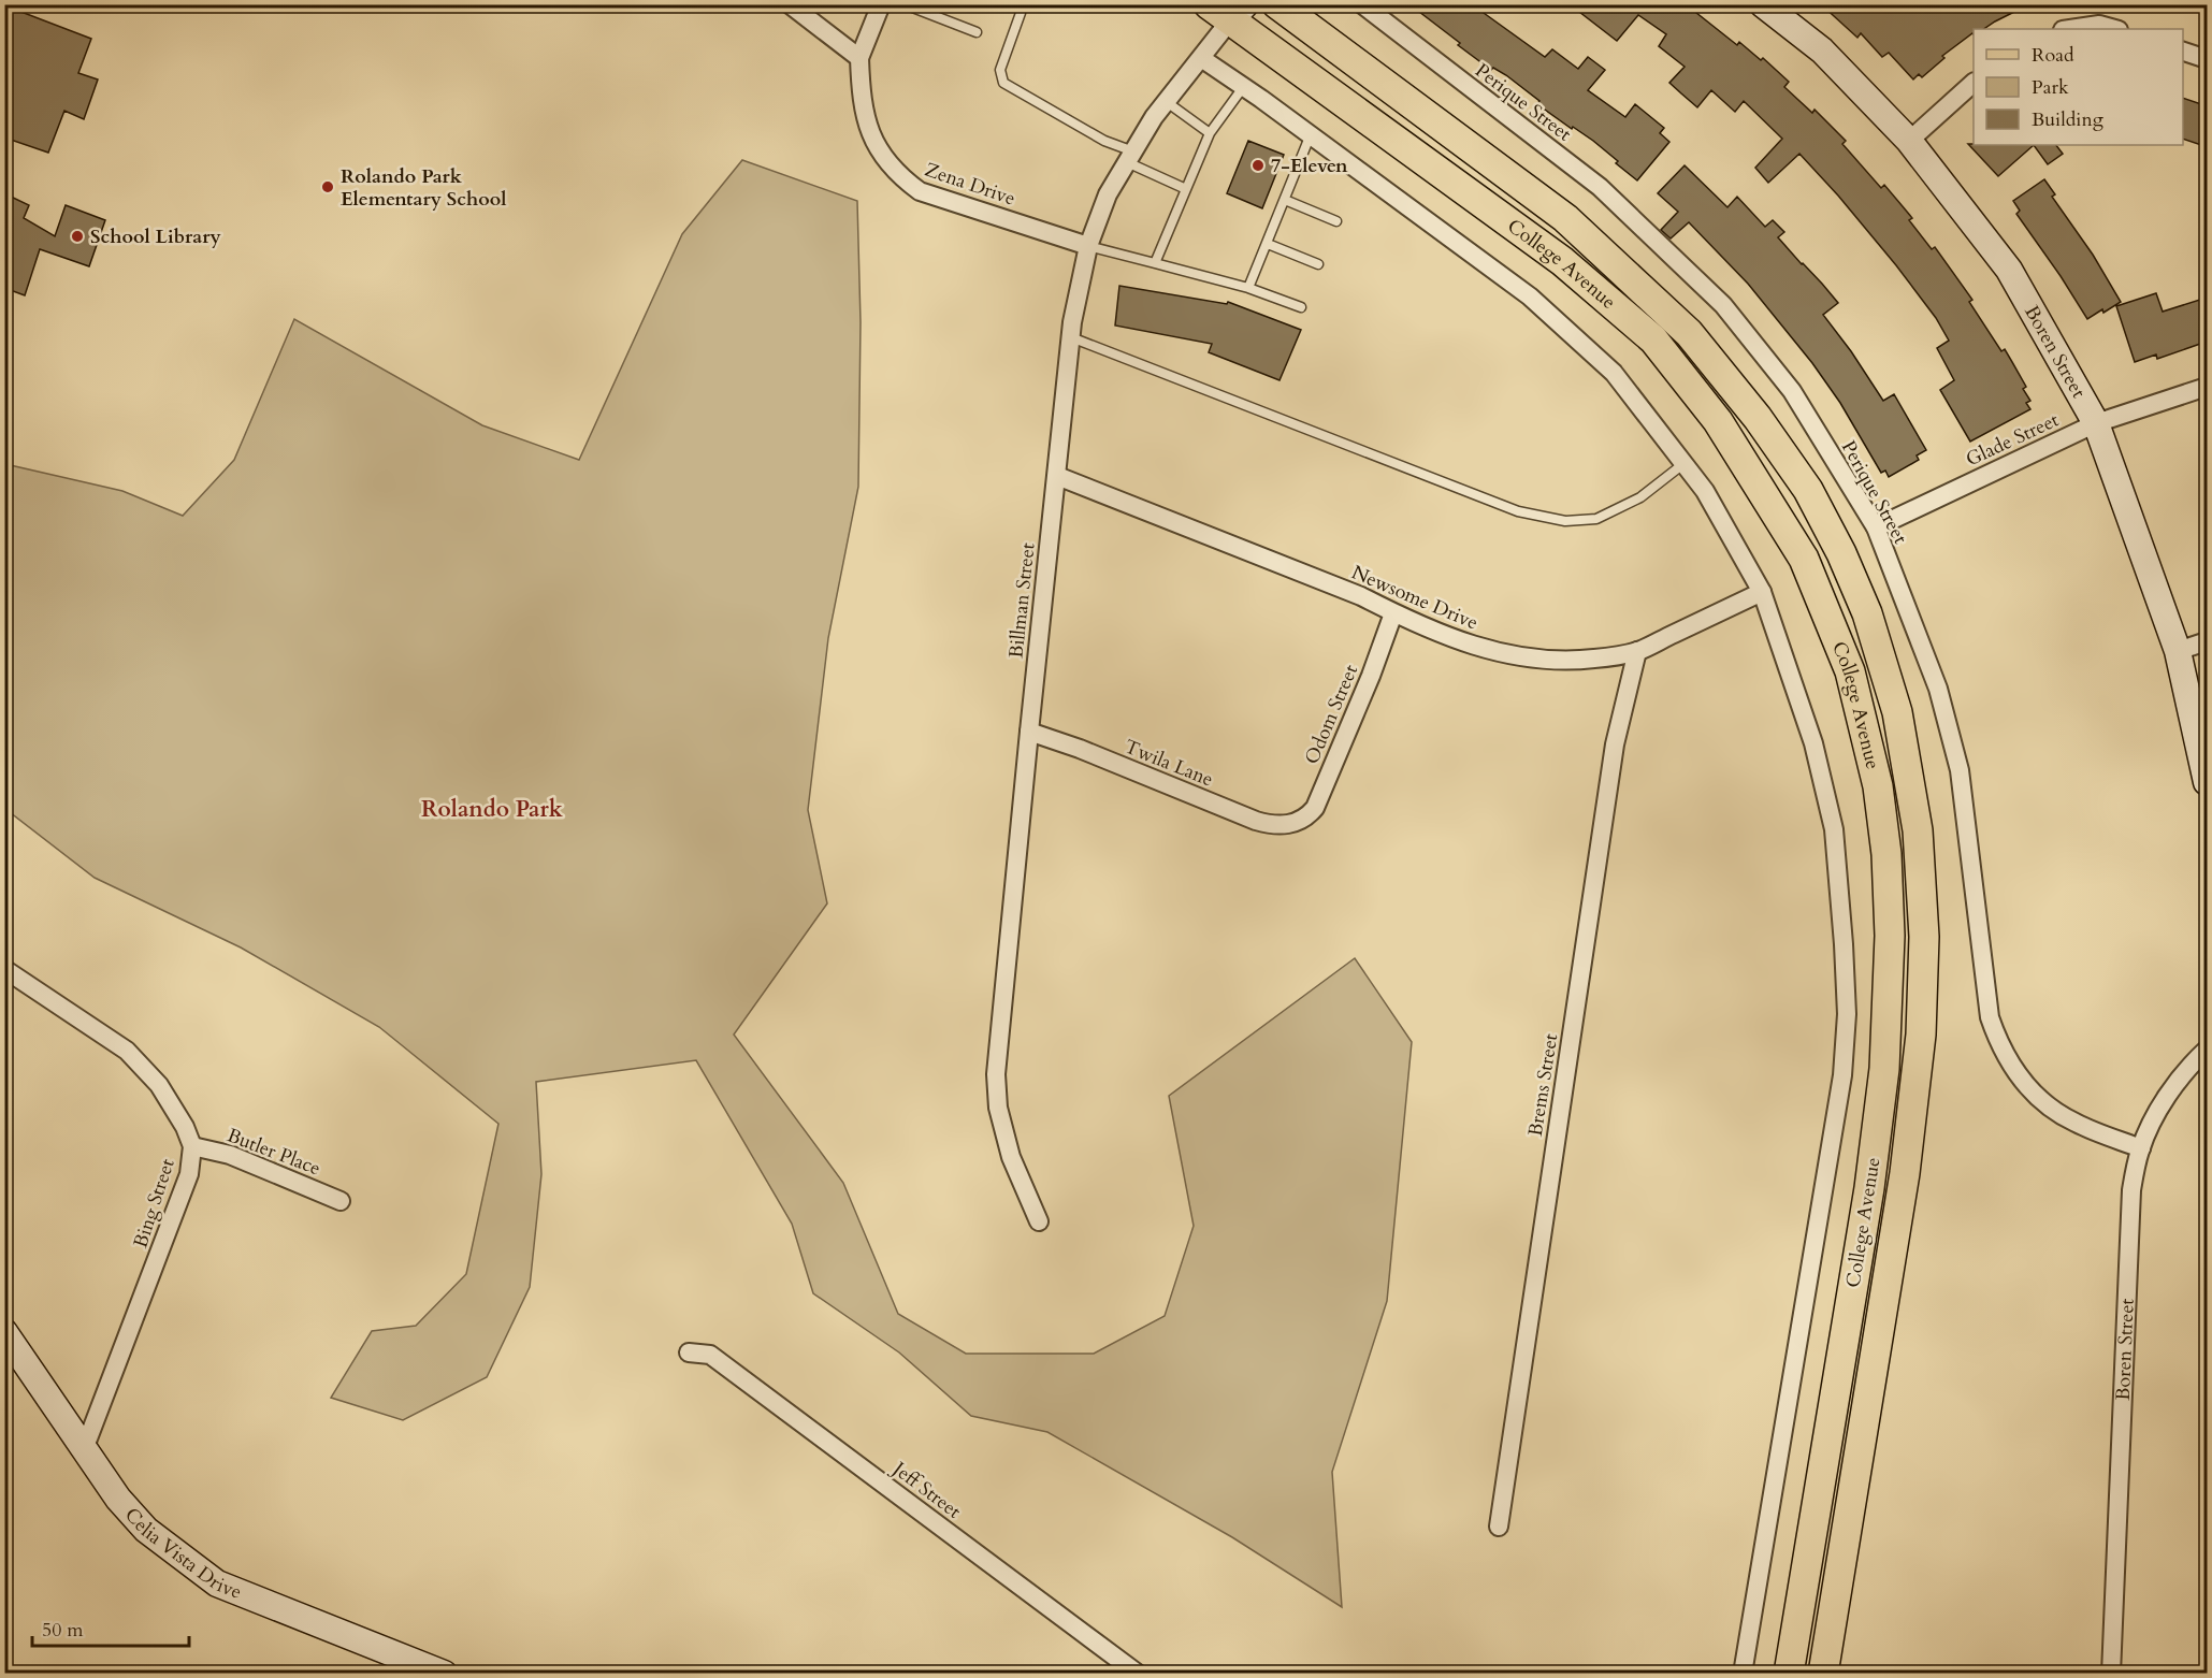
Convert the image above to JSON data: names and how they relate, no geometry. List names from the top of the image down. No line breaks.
{"streets":{"main road":["College Avenue"],"street":["Perique Street","Zena Drive","Boren Street","Glade Street","Newsome Drive","Billman Street","Odom Street","Twila Lane","Brems Street","Butler Place","Bing Street","Jeff Street","Celia Vista Drive"]},"crossings":[["Perique Street","Boren Street"],["Perique Street","Glade Street"],["Zena Drive","Billman Street"],["College Avenue","Billman Street"],["Boren Street","Glade Street"],["Newsome Drive","Billman Street"],["Newsome Drive","Odom Street"],["Newsome Drive","Brems Street"],["Billman Street","Twila Lane"],["Odom Street","Twila Lane"],["Butler Place","Bing Street"],["Bing Street","Celia Vista Drive"]],"districts":["Rolando Park"],"places":["7-Eleven","Rolando Park Elementary School","School Library"],"legend":["Road","Park","Building"],"scale_bar":"50 m"}
